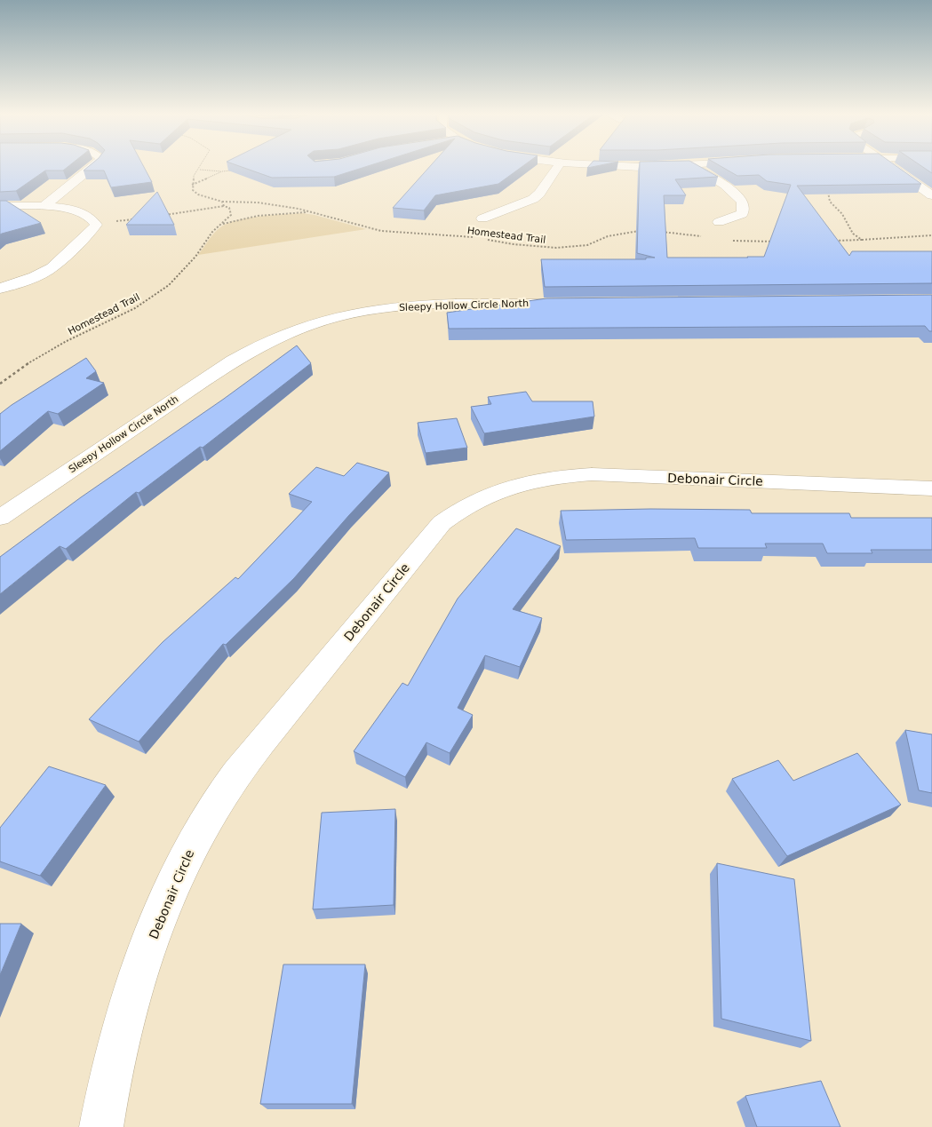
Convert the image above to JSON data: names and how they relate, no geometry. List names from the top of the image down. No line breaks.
{"streets":{"street":["Sleepy Hollow Circle North","Debonair Circle"],"path":["Homestead Trail"]}}
